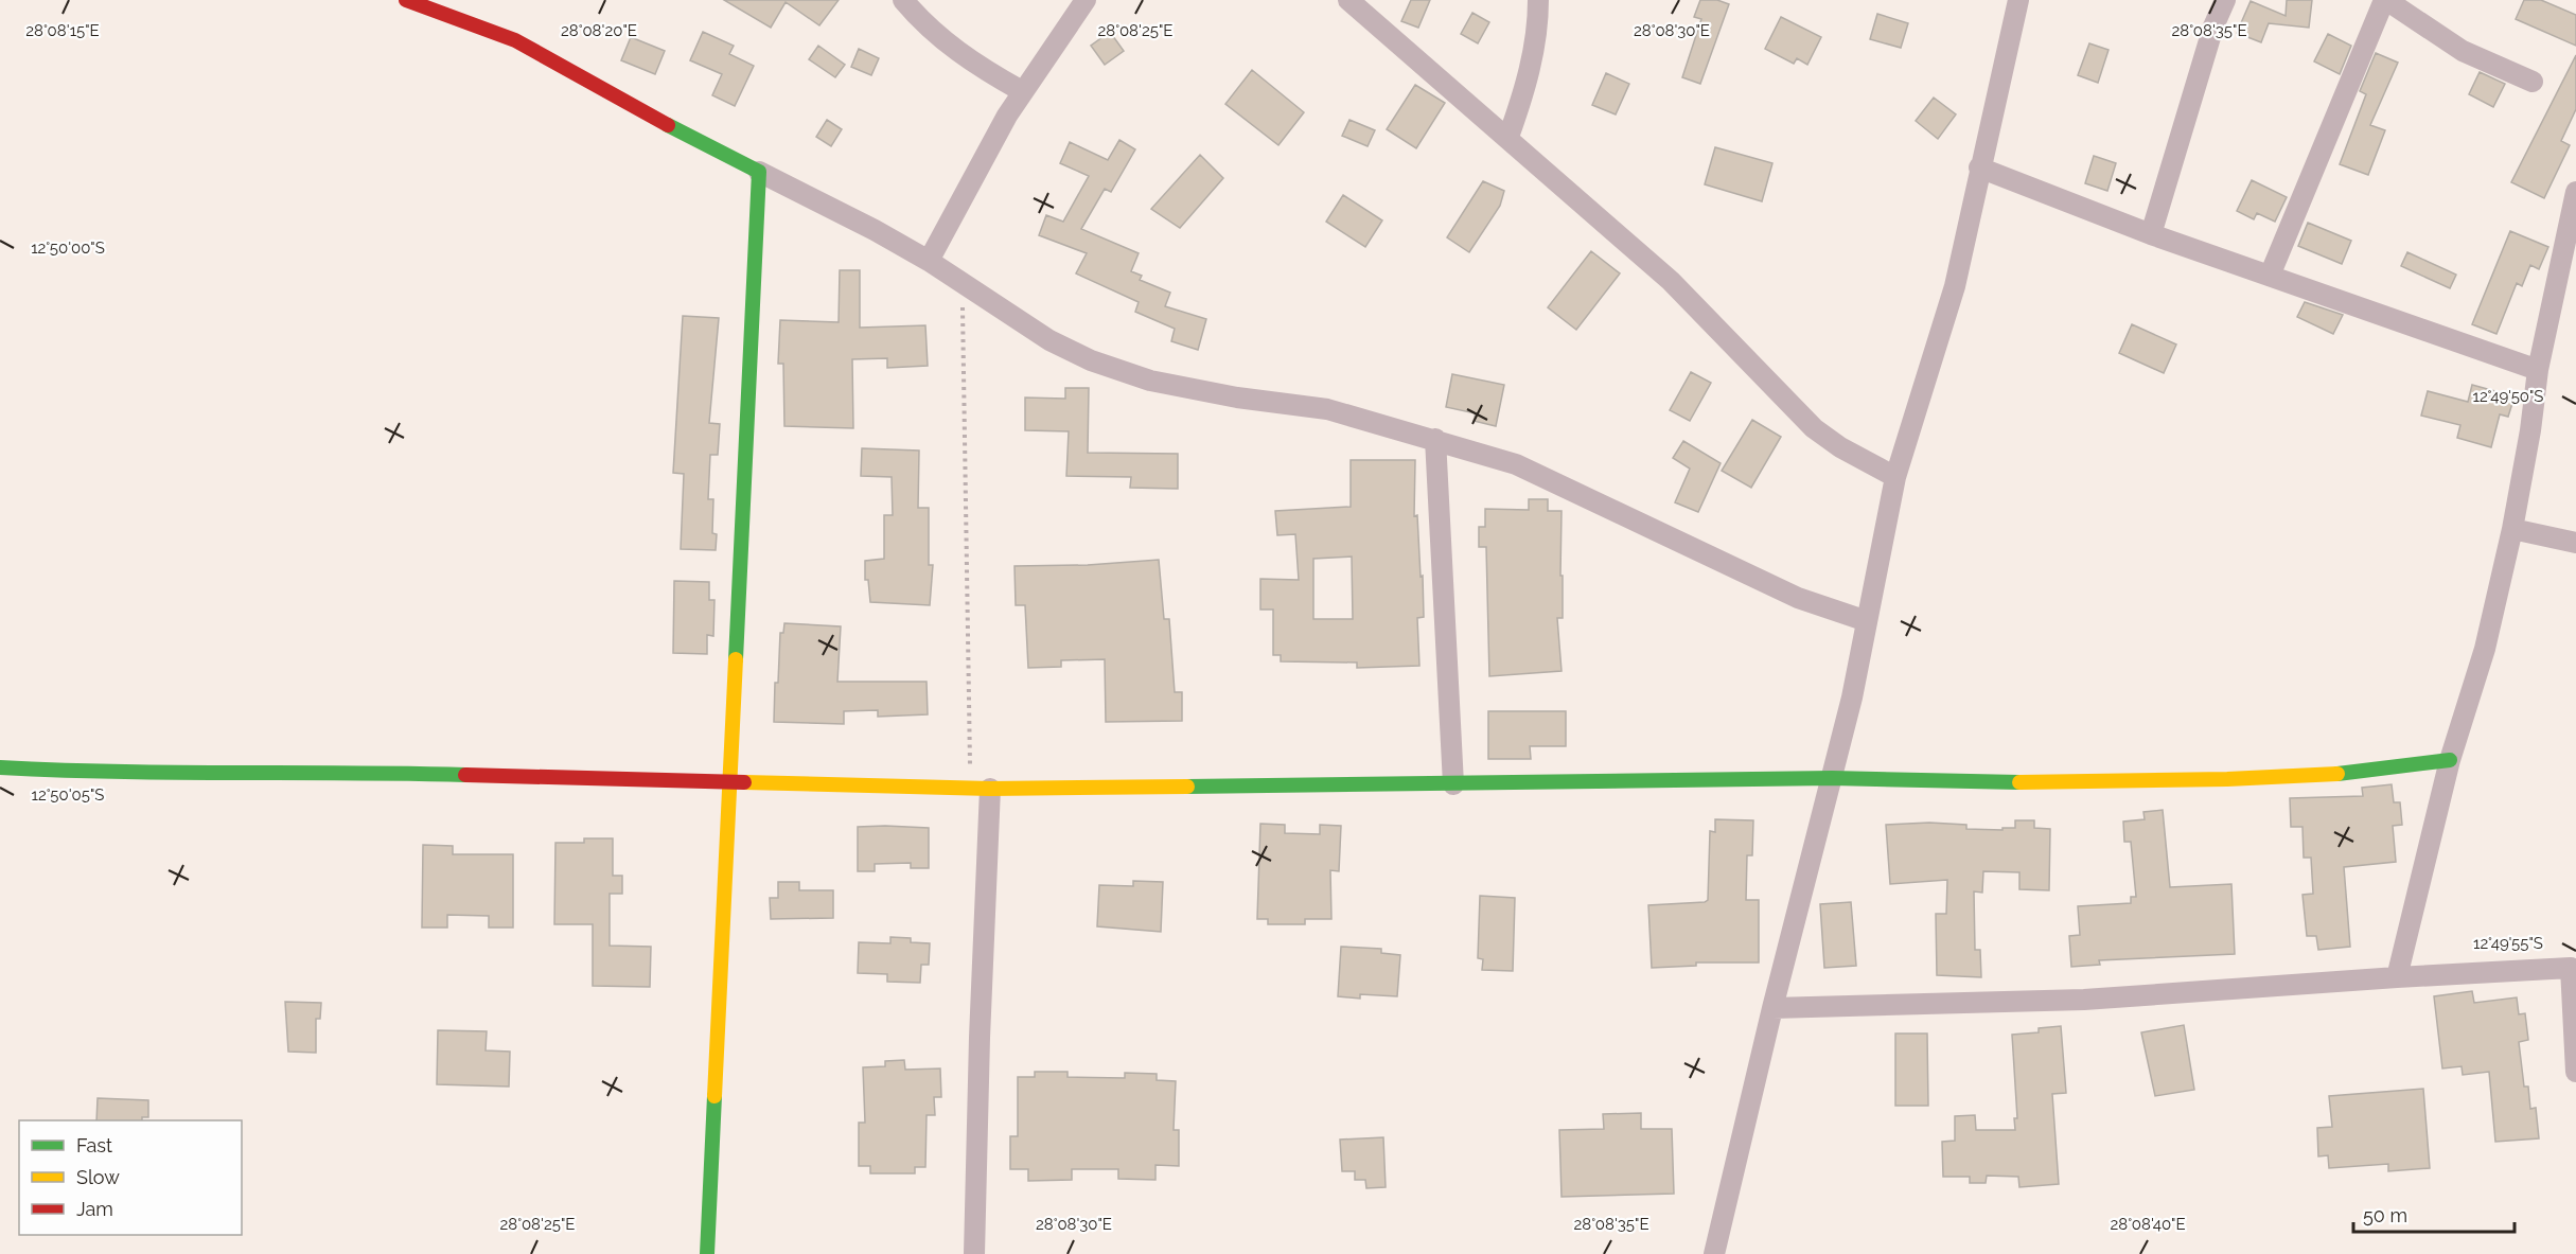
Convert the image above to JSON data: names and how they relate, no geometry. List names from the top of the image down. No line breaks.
{"legend":["Fast","Slow","Jam"],"scale_bar":"50 m","coordinates":["28°08'15\"E","28°08'20\"E","28°08'25\"E","28°08'30\"E","28°08'35\"E","12°50'00\"S","12°49'50\"S","12°50'05\"S","12°49'55\"S","28°08'40\"E"]}
